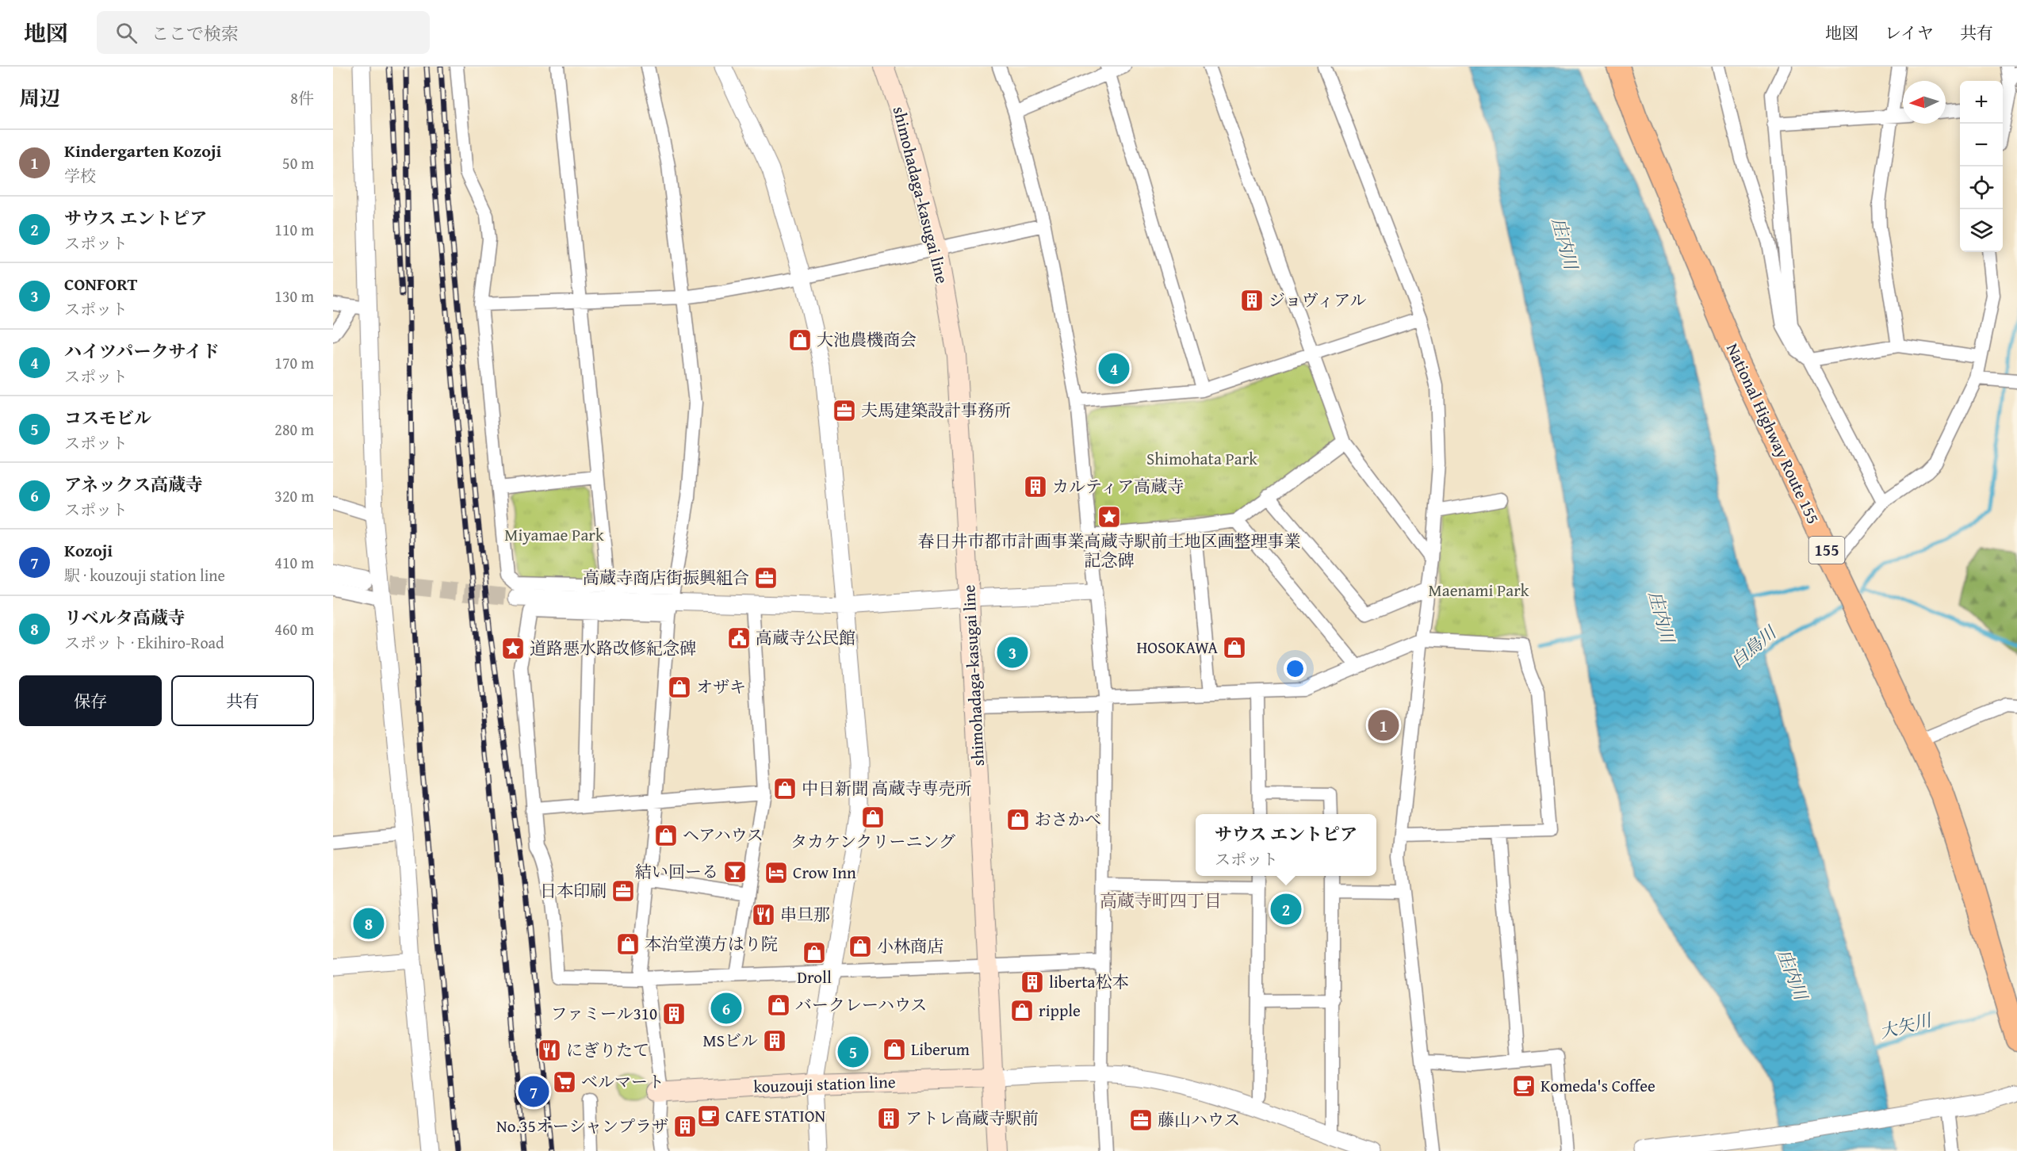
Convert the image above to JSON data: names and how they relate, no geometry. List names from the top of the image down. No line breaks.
{"streets":{"highway":["National Highway Route 155","155"],"main road":["shimohadaga-kasugai line","kouzouji station line"]},"crossings":[["shimohadaga-kasugai line","kouzouji station line"]],"districts":["高蔵寺町四丁目"],"water":["庄内川","白鳥川","大矢川"],"parks":["Shimohata Park","Miyamae Park","Maenami Park"],"places":{"building":["ジョヴィアル","カルティア高蔵寺","liberta松本","ファミール310","MSビル","アトレ高蔵寺駅前","No.35オーシャンプラザ"],"shop":["大池農機商会","HOSOKAWA","オザキ","中日新聞 高蔵寺専売所","タカケンクリーニング","おさかべ","ヘアハウス","本治堂漢方はり院","小林商店","Droll","バークレーハウス","ripple","Liberum"],"office":["夫馬建築設計事務所","高蔵寺商店街振興組合","日本印刷","藤山ハウス"],"place":["春日井市都市計画事業高蔵寺駅前土地区画整理事業 記念碑","道路悪水路改修紀念碑"],"public building":["高蔵寺公民館"],"bar":["結い回ーる"],"hotel":["Crow Inn"],"restaurant":["串旦那","にぎりたて"],"supermarket":["ベルマート"],"cafe":["Komeda's Coffee","CAFE STATION"]},"north":"left","page":{"header":"地図","search":"ここで検索","nav":["地図","レイヤ","共有"],"heading":["周辺","8件"],"map_buttons":["+","−"],"list":[{"mark":"1","name":"Kindergarten Kozoji","note":"学校","value":"50 m"},{"mark":"2","name":"サウス エントピア","note":"スポット","value":"110 m"},{"mark":"3","name":"CONFORT","note":"スポット","value":"130 m"},{"mark":"4","name":"ハイツパークサイド","note":"スポット","value":"170 m"},{"mark":"5","name":"コスモビル","note":"スポット","value":"280 m"},{"mark":"6","name":"アネックス高蔵寺","note":"スポット","value":"320 m"},{"mark":"7","name":"Kozoji","note":"駅 · kouzouji station line","value":"410 m"},{"mark":"8","name":"リベルタ高蔵寺","note":"スポット · Ekihiro-Road","value":"460 m"}],"pins":["4","3","1","2","8","6","5","7"],"buttons":["保存","共有"],"popup":["サウス エントピア","スポット"]}}
